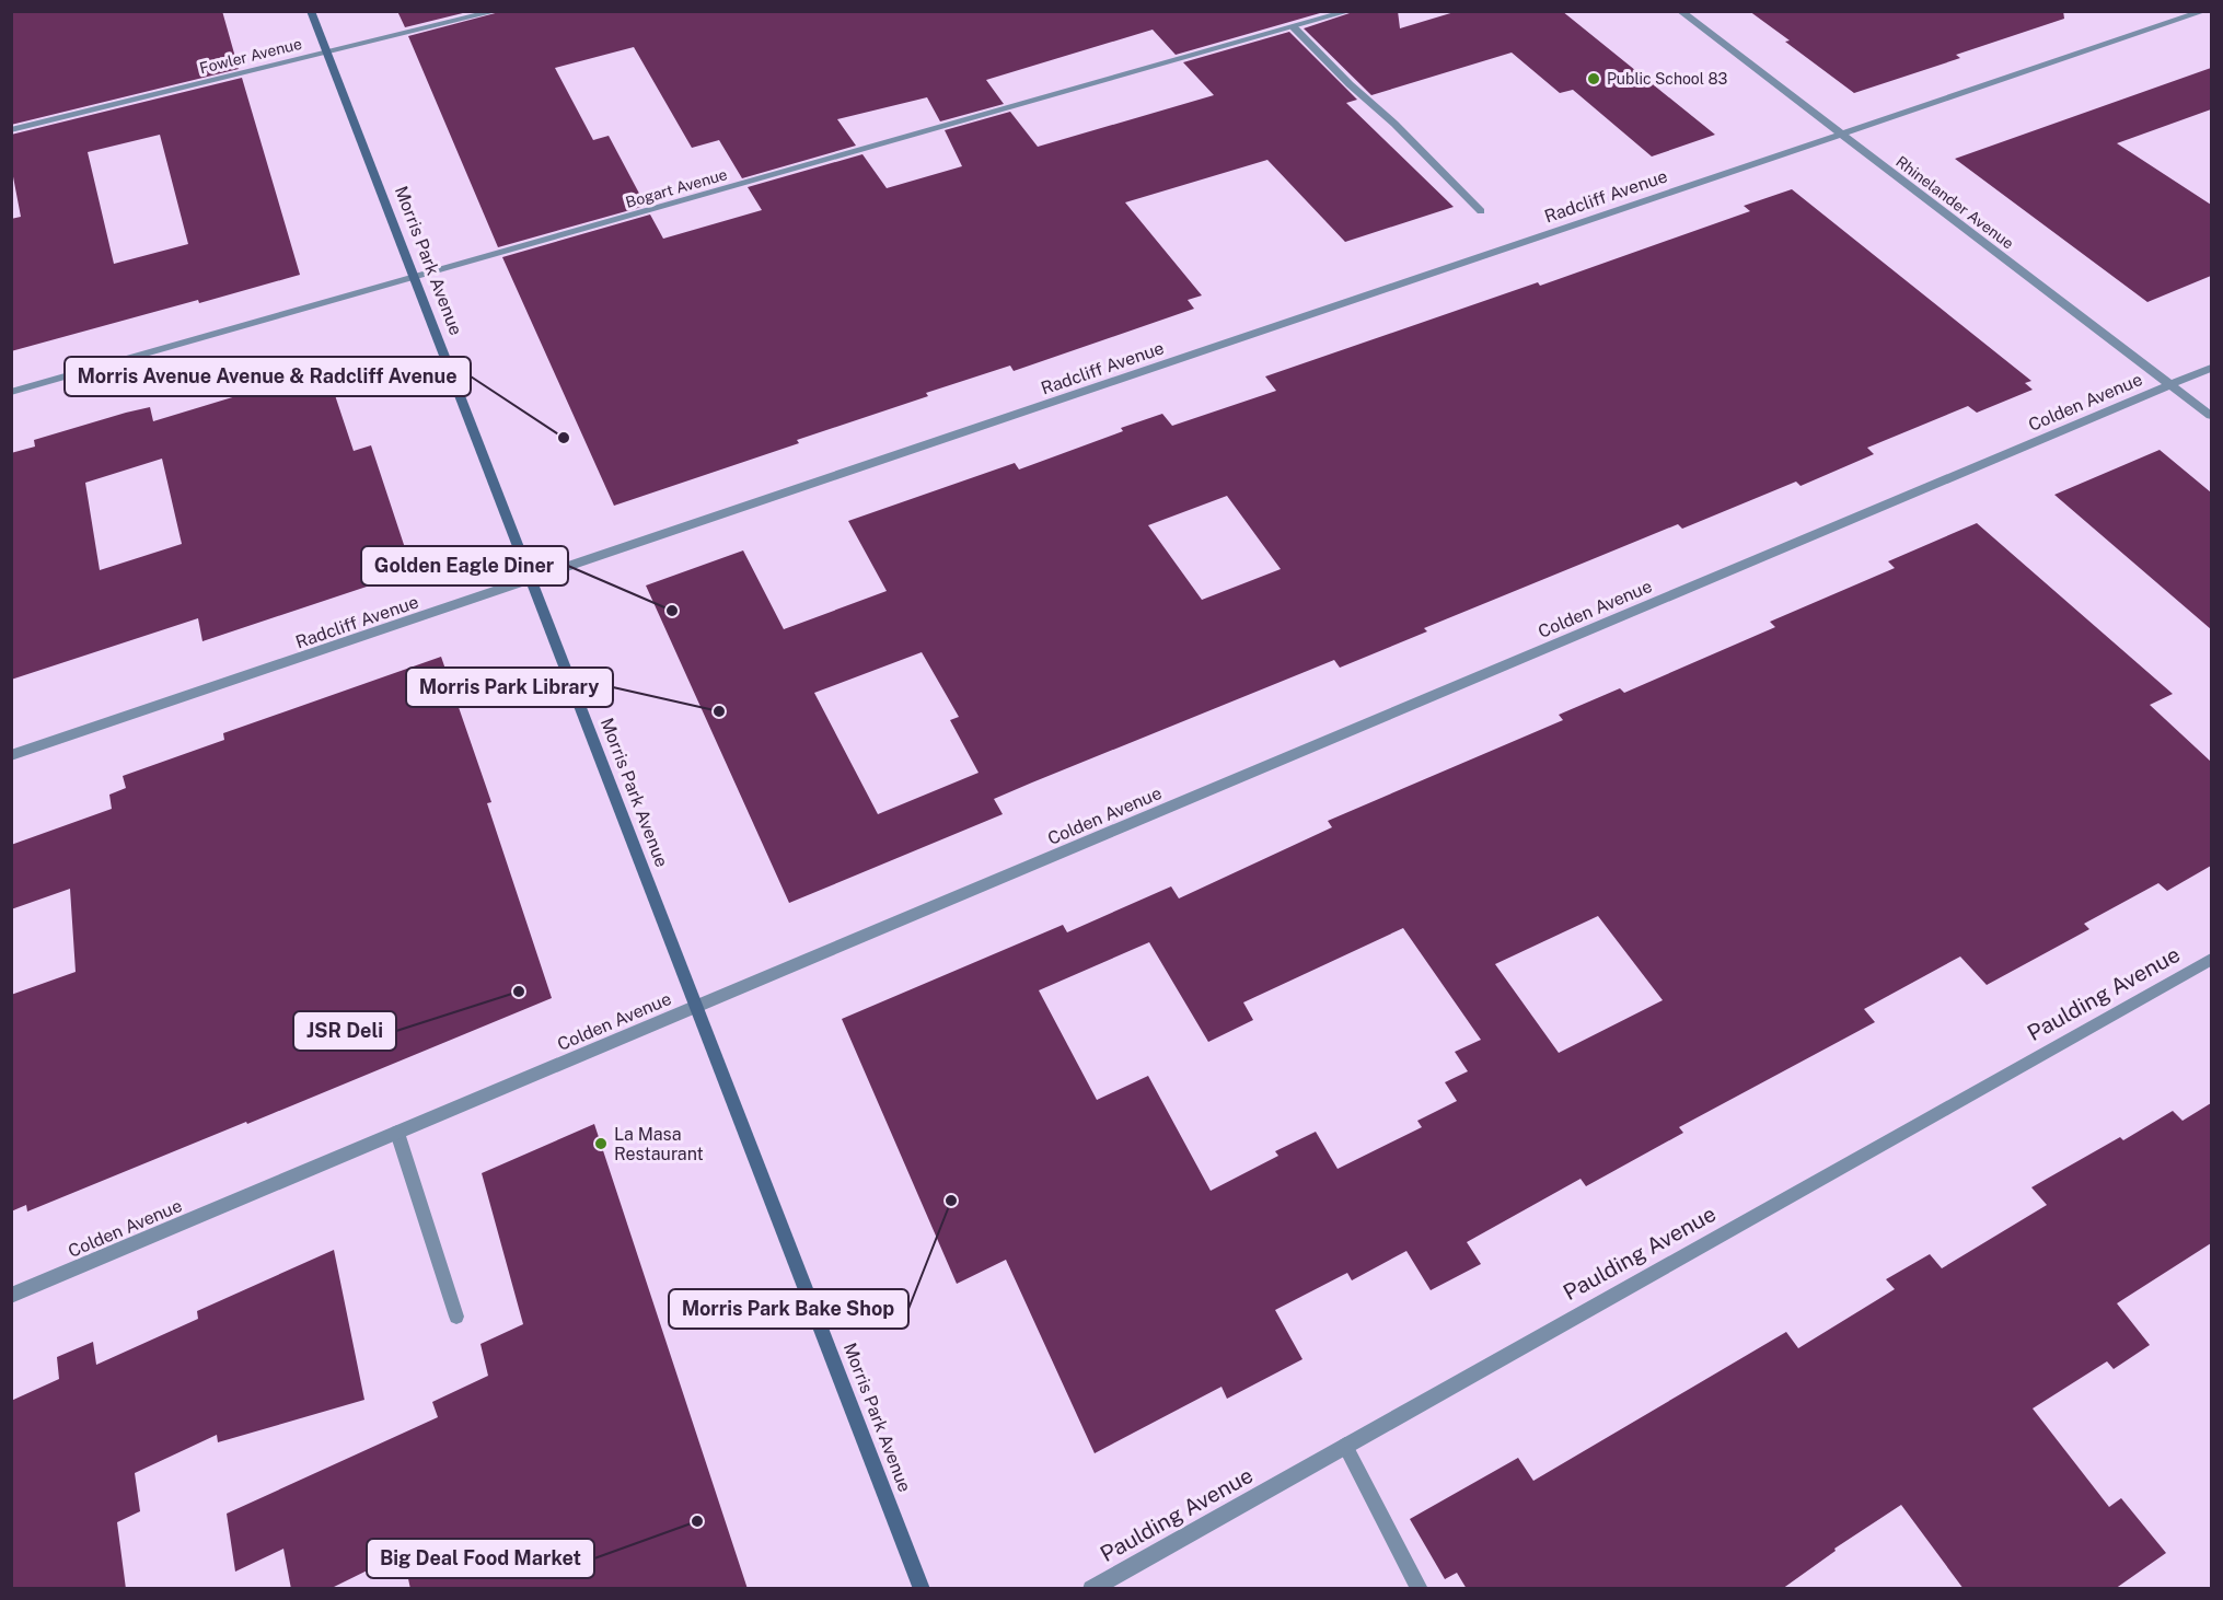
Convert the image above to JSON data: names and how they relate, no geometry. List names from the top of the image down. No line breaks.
{"streets":{"main road":["Morris Park Avenue"],"street":["Fowler Avenue","Bogart Avenue","Radcliff Avenue","Rhinelander Avenue","Colden Avenue","Paulding Avenue"]},"crossings":[["Fowler Avenue","Morris Park Avenue"],["Bogart Avenue","Morris Park Avenue"],["Radcliff Avenue","Rhinelander Avenue"],["Radcliff Avenue","Morris Park Avenue"],["Rhinelander Avenue","Colden Avenue"],["Morris Park Avenue","Colden Avenue"]],"places":["Public School 83","Morris Avenue Avenue & Radcliff Avenue","Golden Eagle Diner","Morris Park Library","JSR Deli","La Masa Restaurant","Morris Park Bake Shop","Big Deal Food Market"]}
